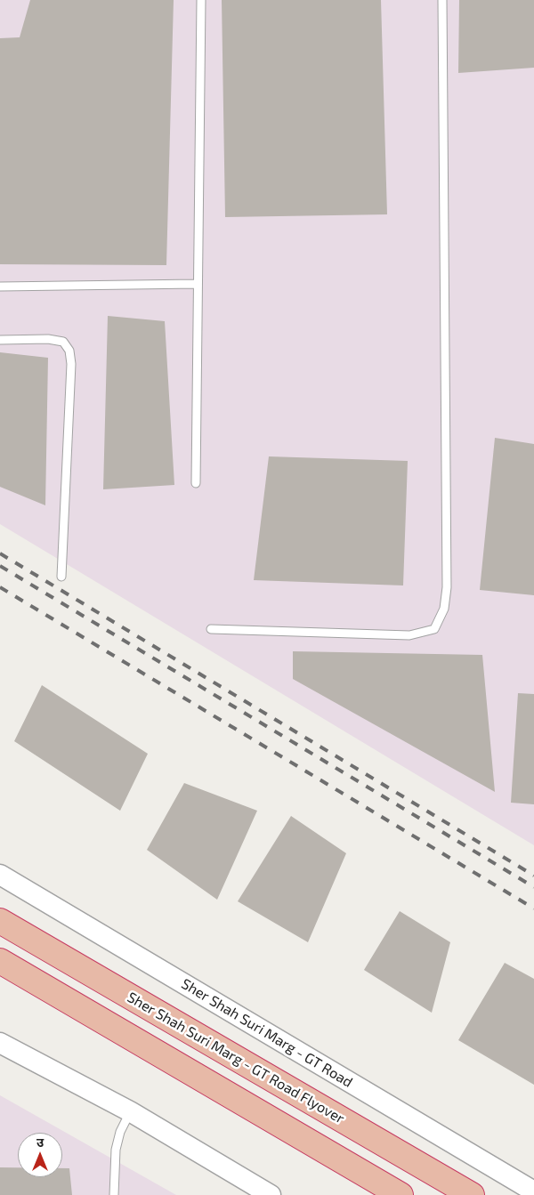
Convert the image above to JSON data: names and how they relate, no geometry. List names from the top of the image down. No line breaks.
{"streets":{"highway":["Sher Shah Suri Marg - GT Road Flyover"],"street":["Sher Shah Suri Marg - GT Road"]},"north":"top"}
